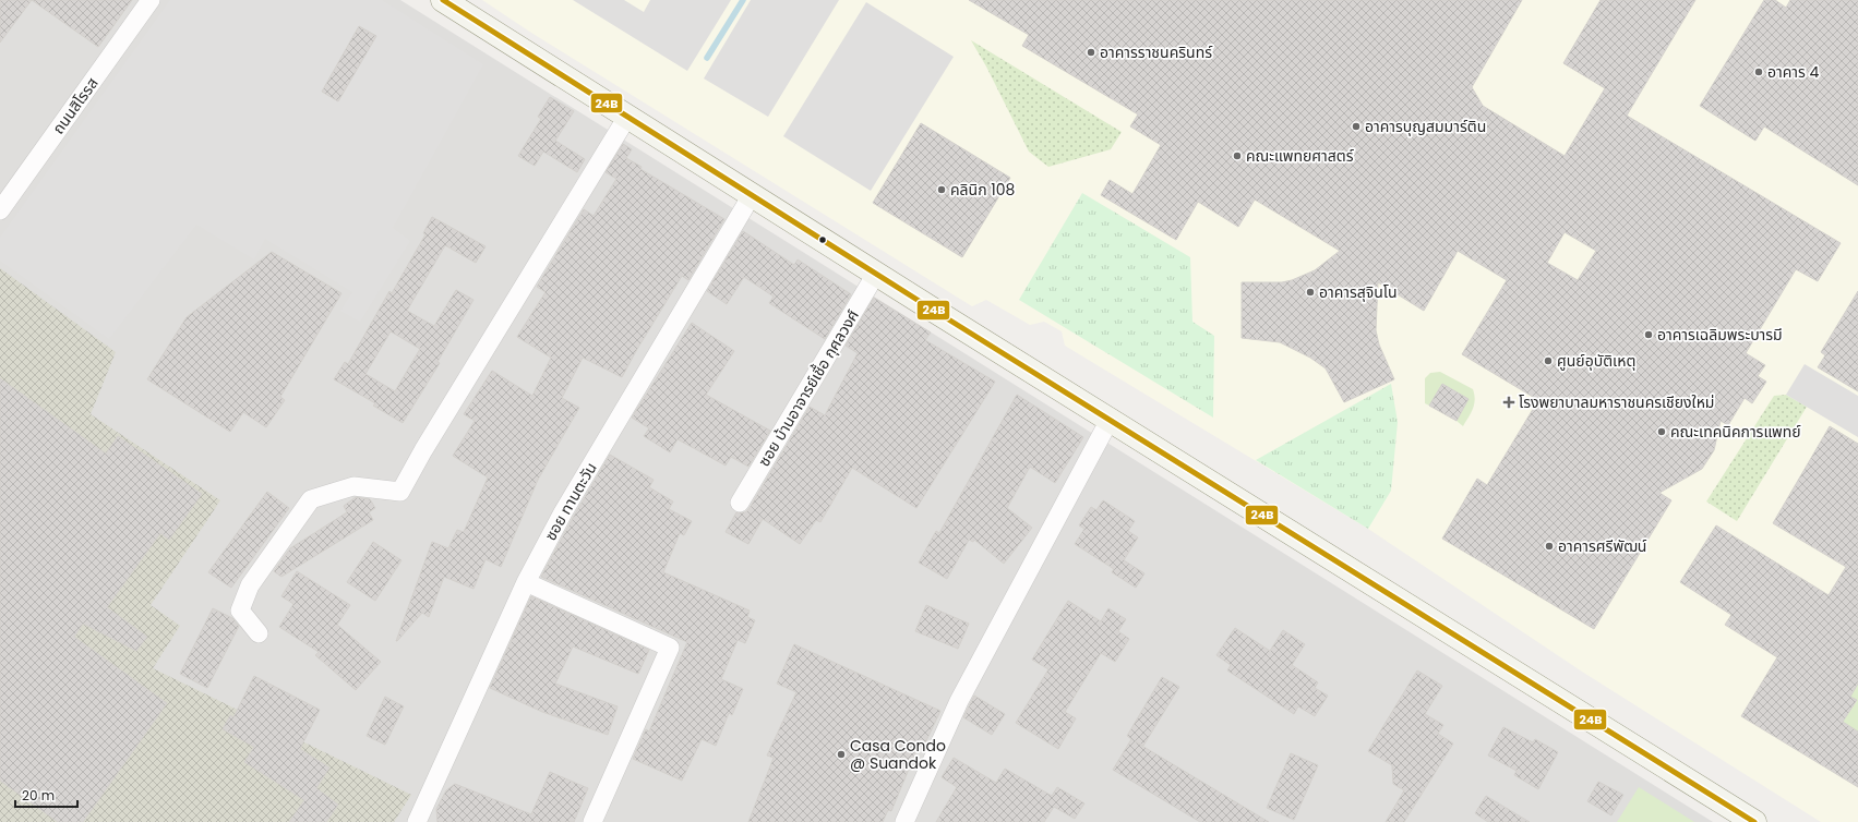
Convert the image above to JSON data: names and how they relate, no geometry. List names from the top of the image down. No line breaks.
{"streets":{"street":["ถนนสิโรรส","ซอย บ้านอาจารย์เชื้อ กุศลวงศ์","ซอย ทานตะวัน"]},"places":{"other":["อาคารราชนครินทร์","อาคาร 4","อาคารบุญสมมาร์ติน","คณะแพทยศาสตร์","คลินิก 108","อาคารสุจินโน","อาคารเฉลิมพระบารมี","ศูนย์อุบัติเหตุ","คณะเทคนิคการแพทย์","อาคารศรีพัฒน์","Casa Condo @ Suandok"],"health":["โรงพยาบาลมหาราชนครเชียงใหม่"]},"lines":["transit line 24B"],"scale_bar":"20 m"}
